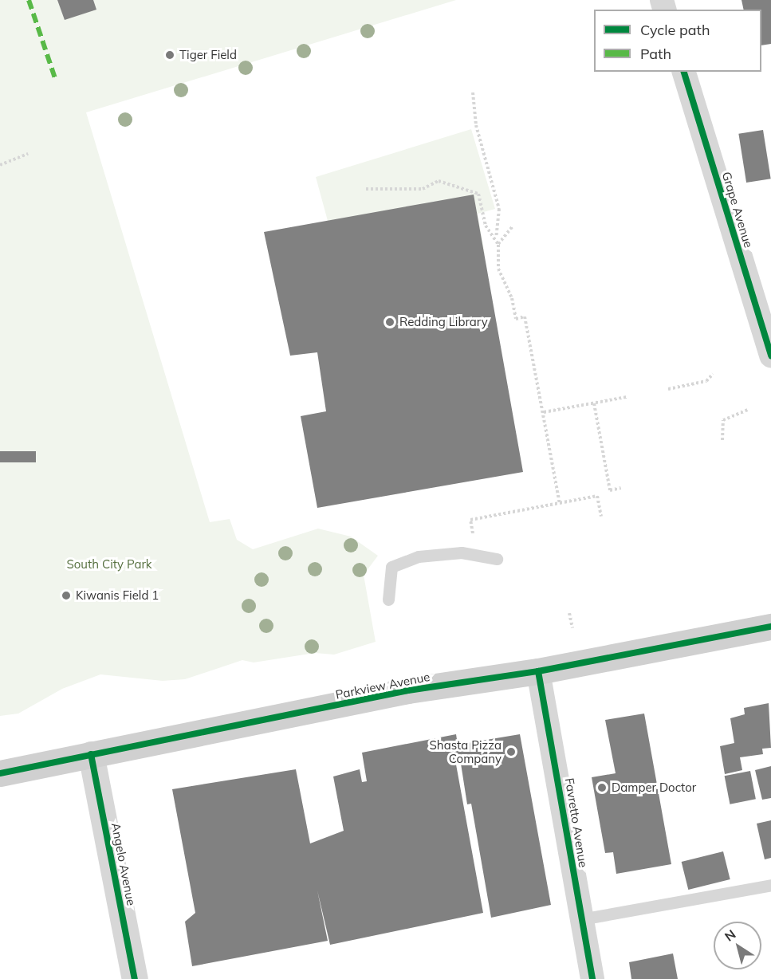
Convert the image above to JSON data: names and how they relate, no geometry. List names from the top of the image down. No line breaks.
{"streets":{"main road":["Parkview Avenue"],"street":["Grape Avenue","Favretto Avenue","Angelo Avenue"]},"crossings":[["Parkview Avenue","Favretto Avenue"],["Parkview Avenue","Angelo Avenue"]],"parks":["South City Park"],"places":["Tiger Field","Redding Library","Kiwanis Field 1","Shasta Pizza Company","Damper Doctor"],"legend":["Cycle path","Path"],"north":"top left"}
